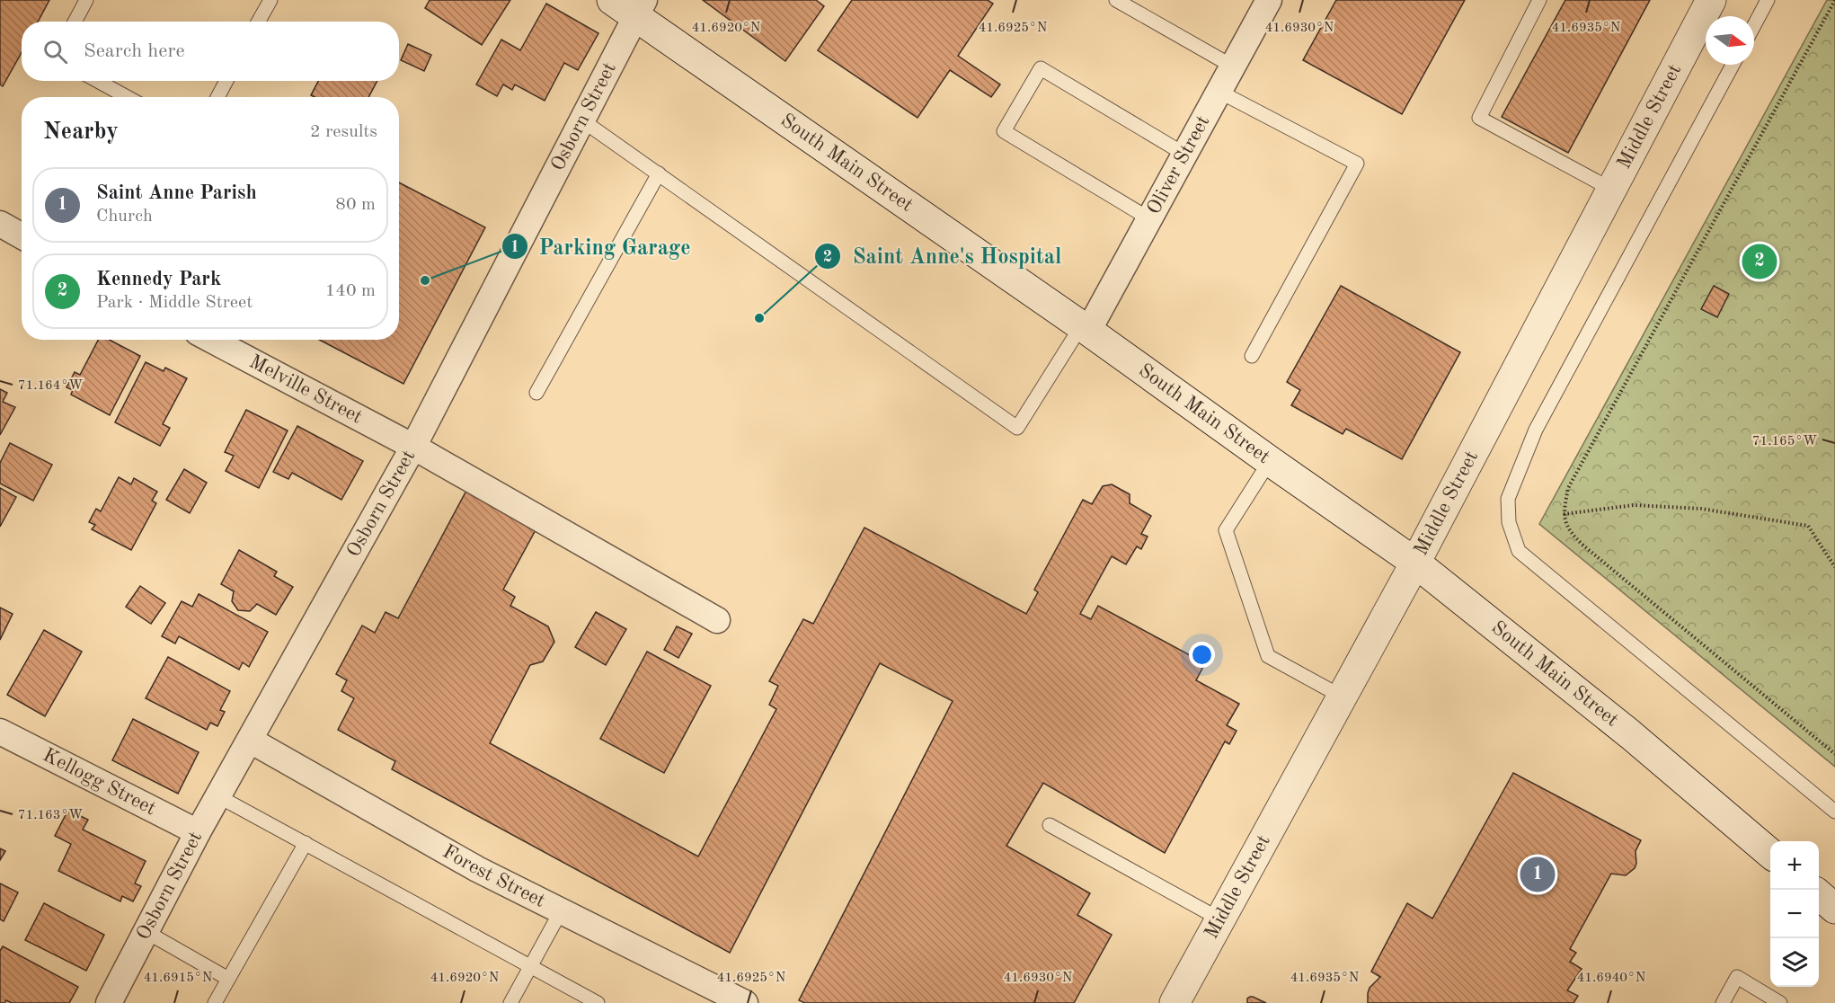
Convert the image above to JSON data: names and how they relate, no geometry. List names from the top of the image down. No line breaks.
{"streets":{"main road":["Middle Street","South Main Street"],"street":["Osborn Street","Oliver Street","Melville Street","Kellogg Street","Forest Street"]},"crossings":[["Osborn Street","South Main Street"],["Osborn Street","Melville Street"],["Osborn Street","Kellogg Street"],["Osborn Street","Forest Street"],["Middle Street","South Main Street"],["South Main Street","Oliver Street"]],"places":["Parking Garage","Saint Anne's Hospital"],"north":"right","page":{"search":"Search here","heading":["Nearby","2 results"],"list":[{"mark":"1","name":"Saint Anne Parish","note":"Church","value":"80 m"},{"mark":"2","name":"Kennedy Park","note":"Park · Middle Street","value":"140 m"}],"pins":["2","1"],"map_buttons":["+","−"]},"coordinates":["41.6920°N","41.6925°N","41.6930°N","41.6935°N","71.164°W","71.165°W","71.163°W","41.6915°N","41.6940°N"]}
